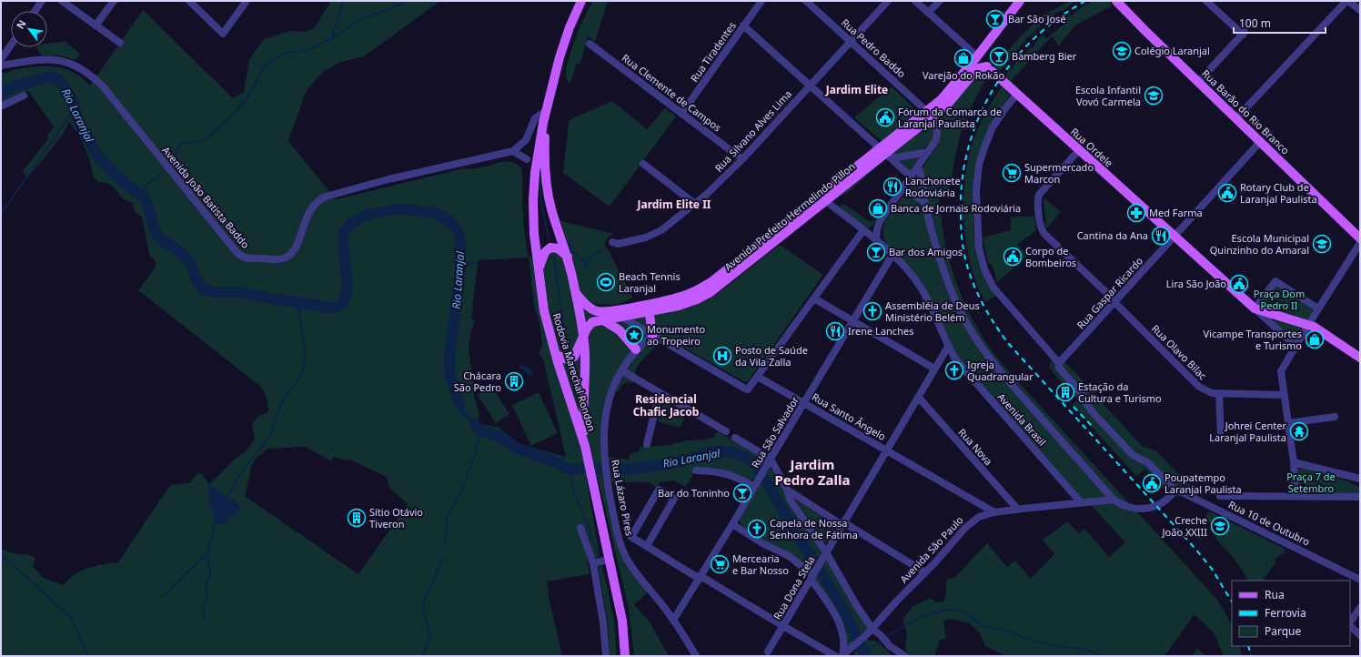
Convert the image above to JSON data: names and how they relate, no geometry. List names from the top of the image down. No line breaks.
{"streets":{"main road":["Rua Barão do Rio Branco","Rua Ordele","Avenida Prefeito Hermelindo Pillon","Rodovia Marechal Rondon"],"street":["Rua Pedro Baddo","Rua Tiradentes","Rua Clemente de Campos","Rua Silvano Alves Lima","Avenida João Batista Baddo","Rua Gaspar Ricardo","Rua Olavo Bilac","Rua Santo Ângelo","Avenida Brasil","Rua São Salvador","Rua Nova","Rua Lázaro Pires","Rua 10 de Outubro","Avenida São Paulo","Rua Dona Stela"]},"crossings":[["Rua Pedro Baddo","Rua Silvano Alves Lima"],["Rua Pedro Baddo","Avenida Prefeito Hermelindo Pillon"],["Rua Tiradentes","Rua Clemente de Campos"],["Rua Clemente de Campos","Rua Silvano Alves Lima"],["Rua Barão do Rio Branco","Rua Gaspar Ricardo"],["Rua Ordele","Avenida Prefeito Hermelindo Pillon"],["Rua Ordele","Rua Gaspar Ricardo"],["Rua Ordele","Rua Olavo Bilac"],["Avenida João Batista Baddo","Rodovia Marechal Rondon"],["Avenida Prefeito Hermelindo Pillon","Rodovia Marechal Rondon"],["Avenida Prefeito Hermelindo Pillon","Avenida Brasil"],["Rua Gaspar Ricardo","Rua Olavo Bilac"],["Rua Santo Ângelo","Rua São Salvador"],["Rua Santo Ângelo","Avenida São Paulo"],["Rua Santo Ângelo","Rua Dona Stela"],["Avenida Brasil","Rua São Salvador"],["Avenida Brasil","Avenida São Paulo"],["Avenida Brasil","Rua Dona Stela"],["Rua São Salvador","Rua Lázaro Pires"],["Rua Nova","Avenida São Paulo"],["Rua Nova","Rua Dona Stela"]],"districts":["Jardim Elite","Jardim Elite II","Residencial Chafic Jacob","Jardim Pedro Zalla"],"water":["Rio Laranjal"],"parks":["Praça Dom Pedro II","Praça 7 de Setembro"],"places":{"bar":["Bar São José","Bamberg Bier","Bar dos Amigos","Bar do Toninho"],"school or university":["Colégio Laranjal","Escola Infantil Vovó Carmela","Escola Municipal Quinzinho do Amaral","Creche João XXIII"],"shop":["Varejão do Rokão","Banca de Jornais Rodoviária","Vicampe Transportes e Turismo"],"public building":["Fórum da Comarca de Laranjal Paulista","Rotary Club de Laranjal Paulista","Corpo de Bombeiros","Lira São João","Poupatempo Laranjal Paulista"],"supermarket":["Supermercado Marcon","Mercearia e Bar Nosso"],"restaurant":["Lanchonete Rodoviária","Cantina da Ana","Irene Lanches"],"pharmacy":["Med Farma"],"sports":["Beach Tennis Laranjal"],"church":["Assembléia de Deus Ministério Belém","Igreja Quadrangular","Capela de Nossa Senhora de Fátima"],"place":["Monumento ao Tropeiro"],"hospital":["Posto de Saúde da Vila Zalla"],"building":["Chácara São Pedro","Estação da Cultura e Turismo","Sítio Otávio Tiveron"],"temple":["Johrei Center Laranjal Paulista"]},"legend":["Rua","Ferrovia","Parque"],"scale_bar":"100 m","north":"top left"}
